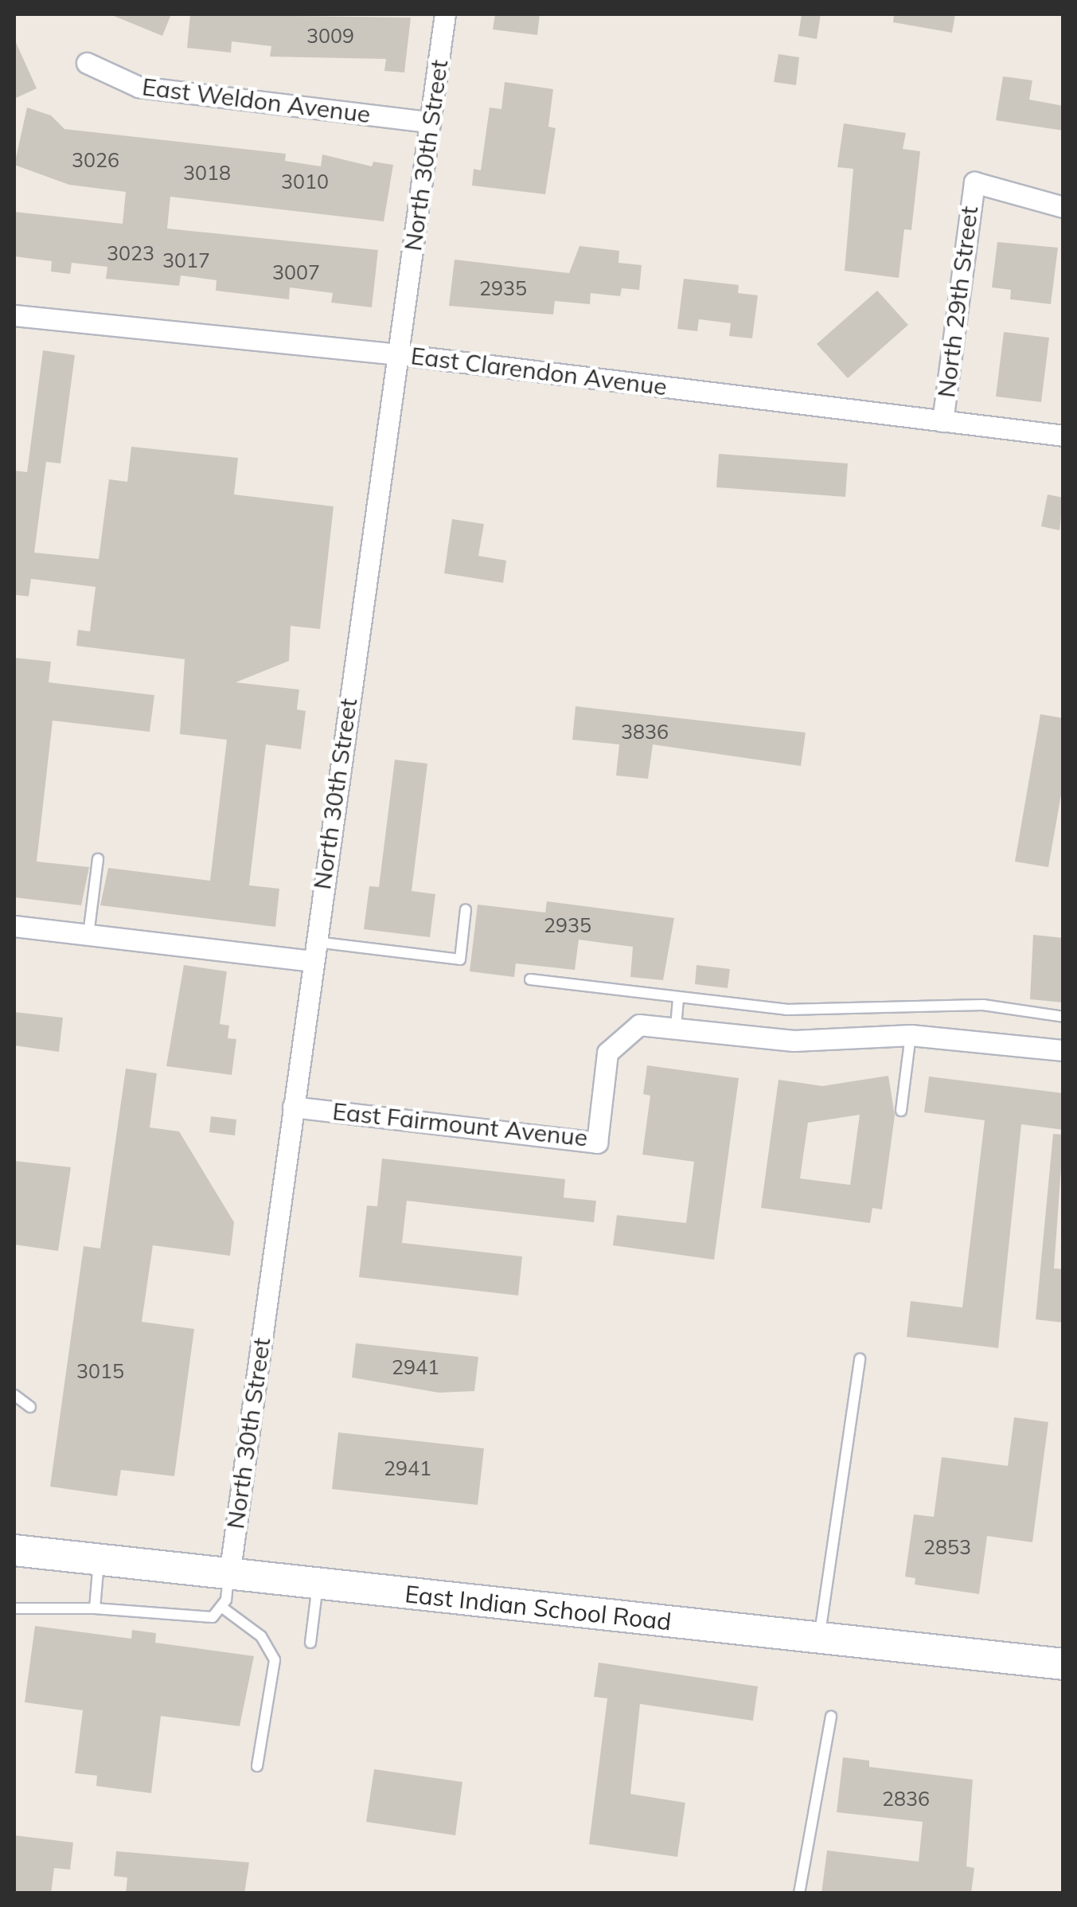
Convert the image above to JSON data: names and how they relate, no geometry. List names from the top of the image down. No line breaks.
{"streets":{"main road":["East Indian School Road"],"street":["East Weldon Avenue","North 30th Street","North 29th Street","East Clarendon Avenue","East Fairmount Avenue"]},"crossings":[["East Weldon Avenue","North 30th Street"],["North 30th Street","East Clarendon Avenue"],["North 30th Street","East Fairmount Avenue"],["North 30th Street","East Indian School Road"],["North 29th Street","East Clarendon Avenue"]],"house_numbers":["3009","3026","3018","3010","3023","3017","3007","2935","3836","2935","2941","3015","2941","2853","2836"]}
